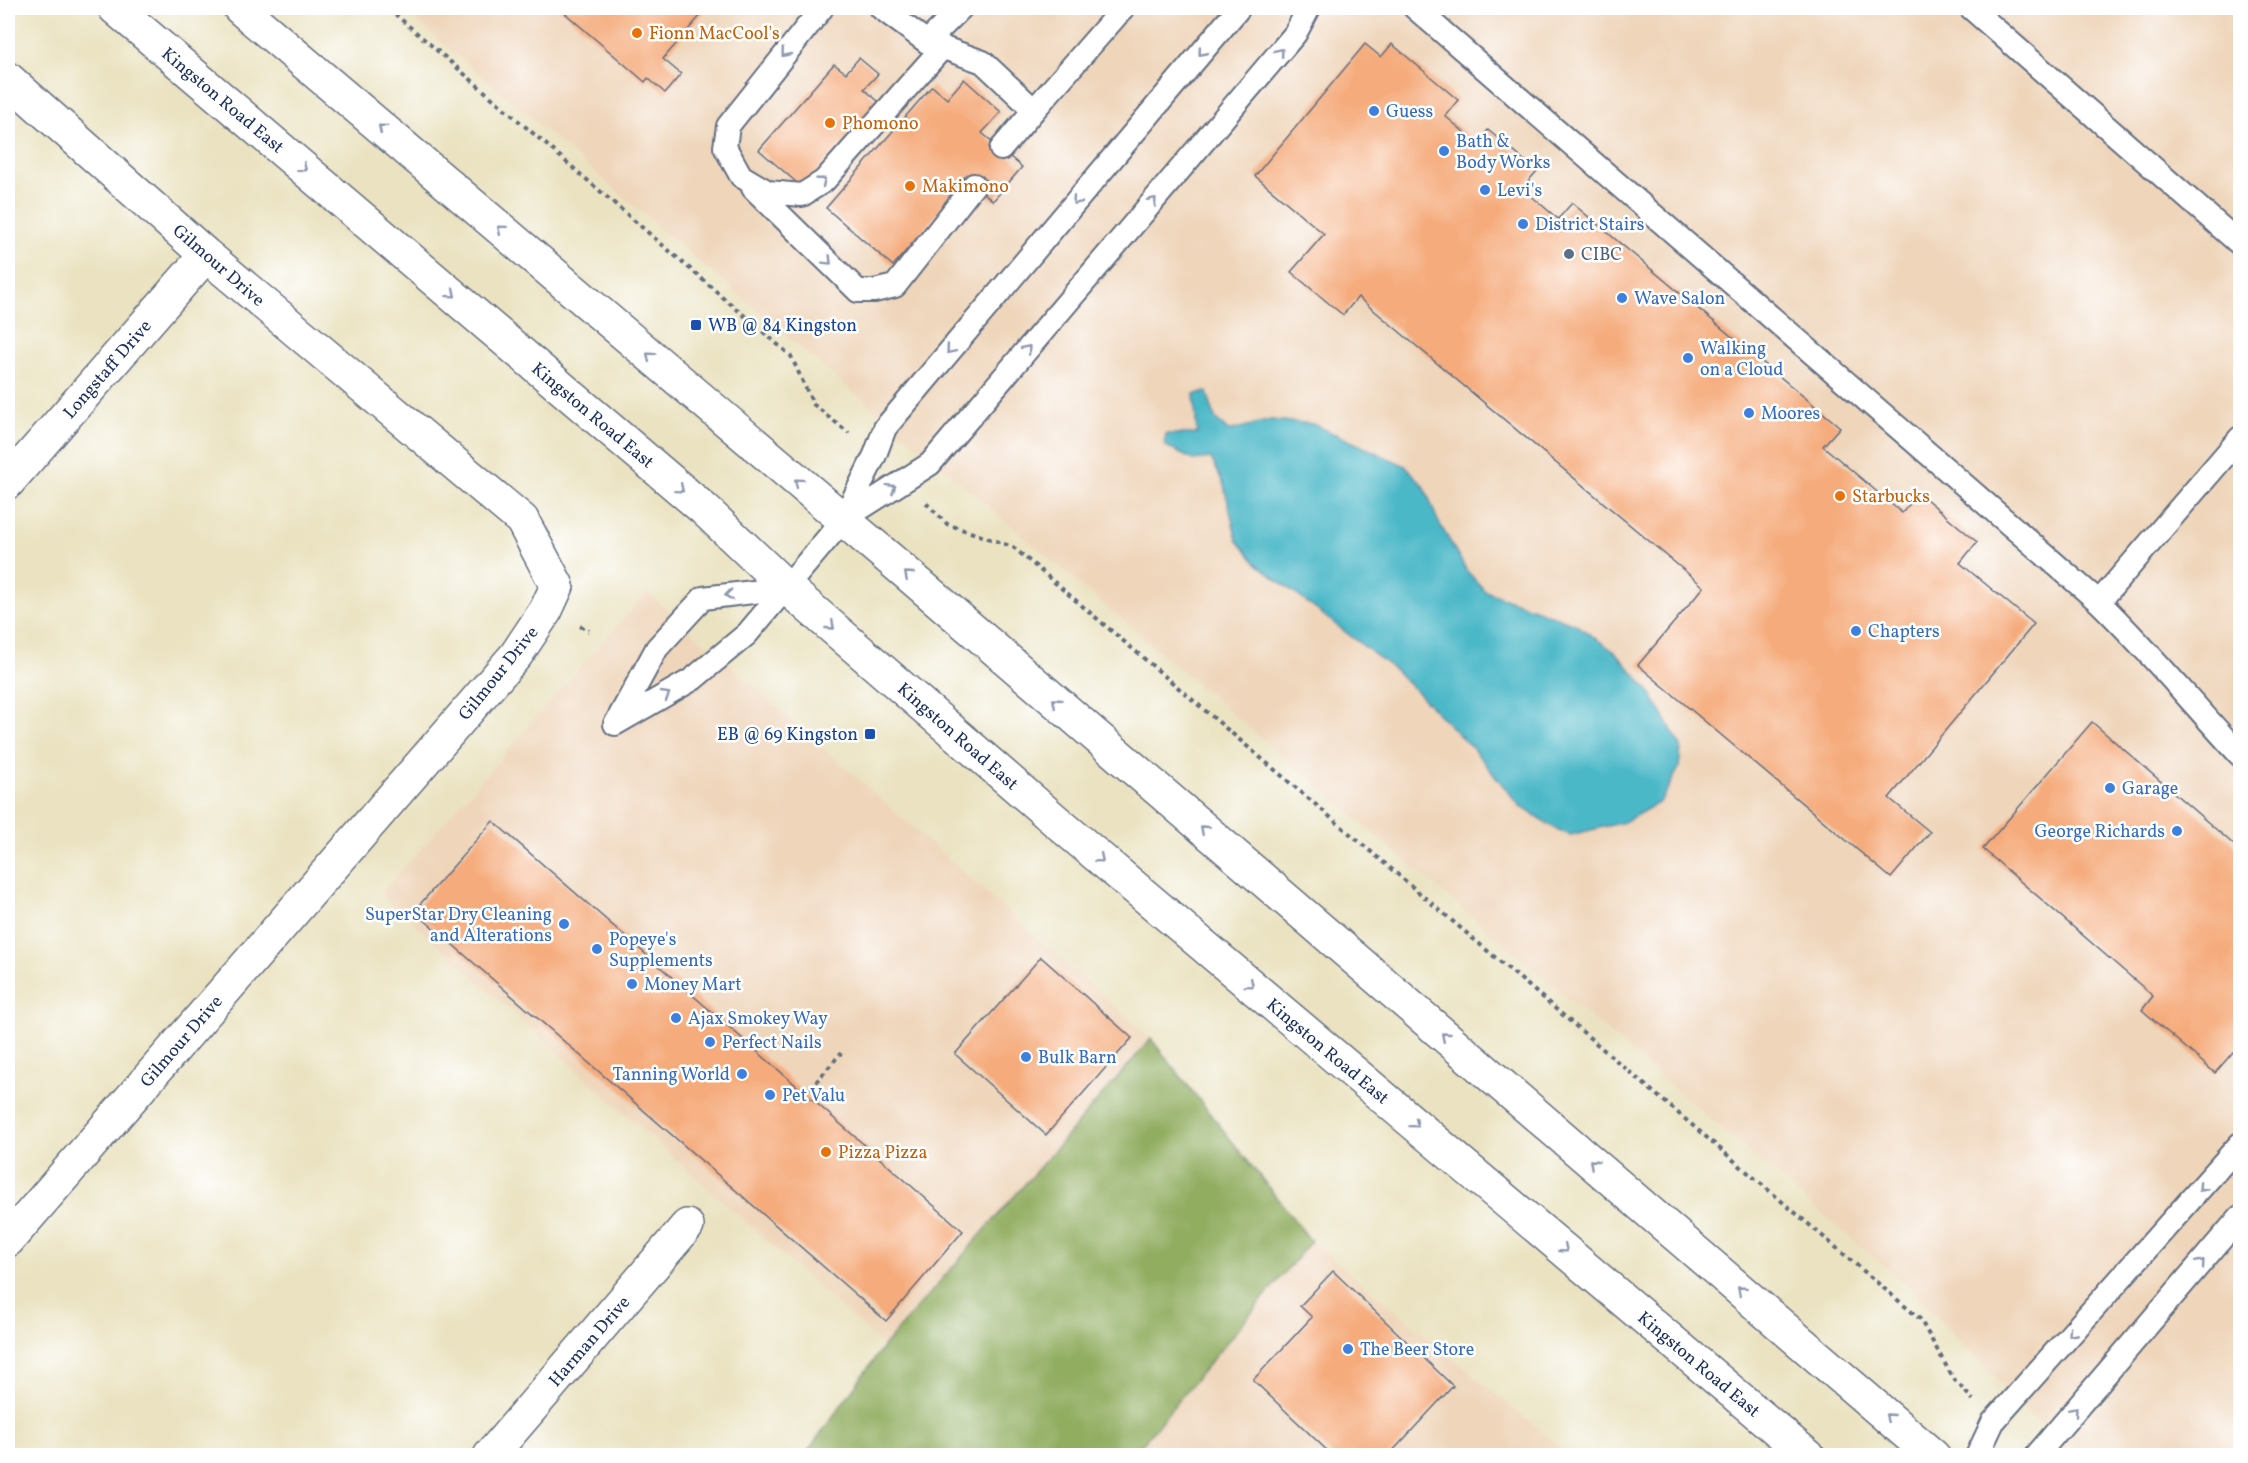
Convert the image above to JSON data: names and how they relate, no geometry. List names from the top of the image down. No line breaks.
{"streets":{"main road":["Kingston Road East","Gilmour Drive","Longstaff Drive","Harman Drive"]},"crossings":[["Gilmour Drive","Longstaff Drive"]],"places":{"other":["Fionn MacCool's","Guess","Phomono","Bath & Body Works","Makimono","Levi's","District Stairs","CIBC","Wave Salon","Walking on a Cloud","Moores","Starbucks","Chapters","Garage","George Richards","SuperStar Dry Cleaning and Alterations","Popeye's Supplements","Money Mart","Ajax Smokey Way","Perfect Nails","Bulk Barn","Tanning World","Pet Valu","Pizza Pizza","The Beer Store"],"transit":["WB @ 84 Kingston","EB @ 69 Kingston"]}}
